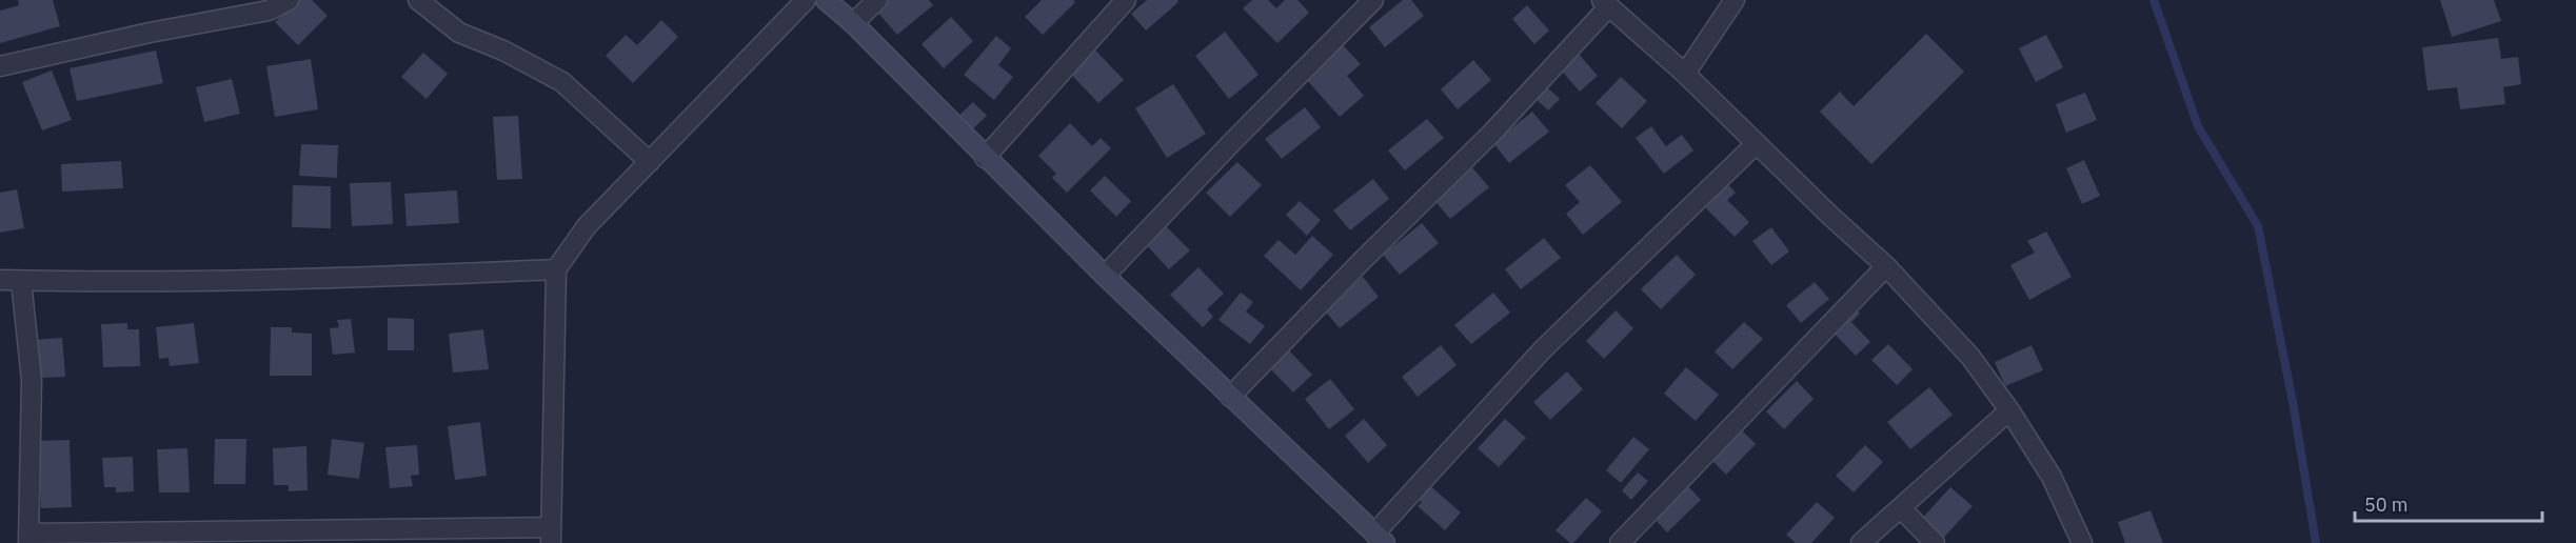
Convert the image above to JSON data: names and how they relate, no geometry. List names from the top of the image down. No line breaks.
{"scale_bar":"50 m"}
